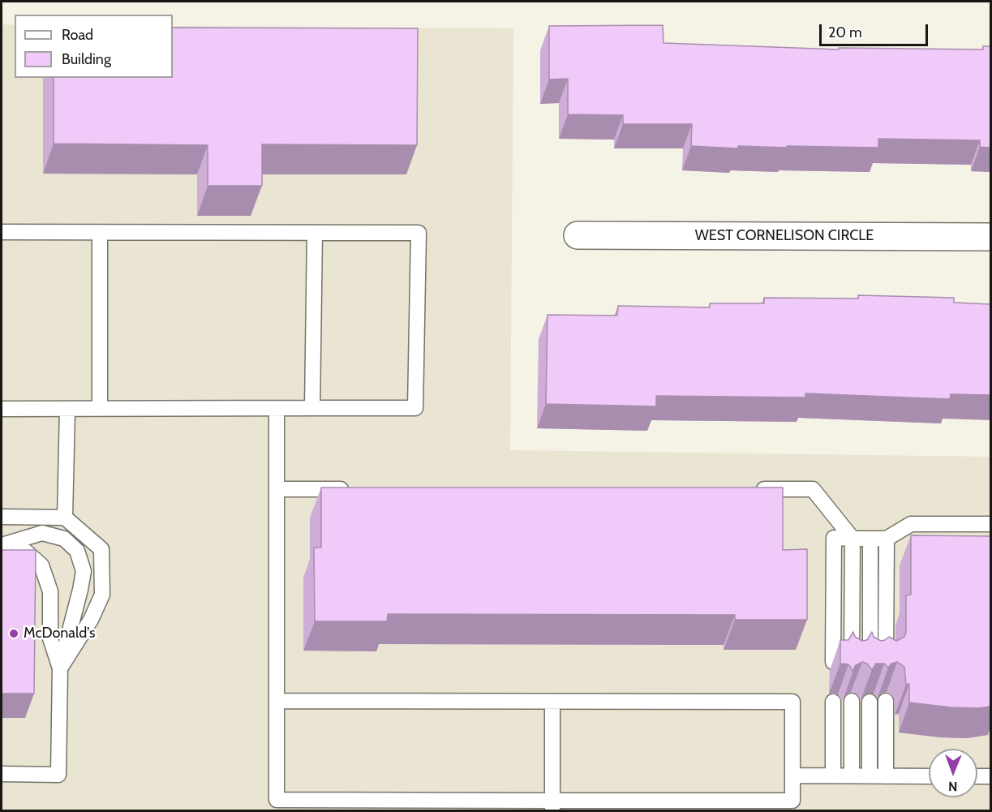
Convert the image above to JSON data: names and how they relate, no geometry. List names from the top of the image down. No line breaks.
{"streets":{"street":["WEST CORNELISON CIRCLE"]},"places":["McDonald's"],"legend":["Road","Building"],"scale_bar":"20 m","north":"bottom"}
